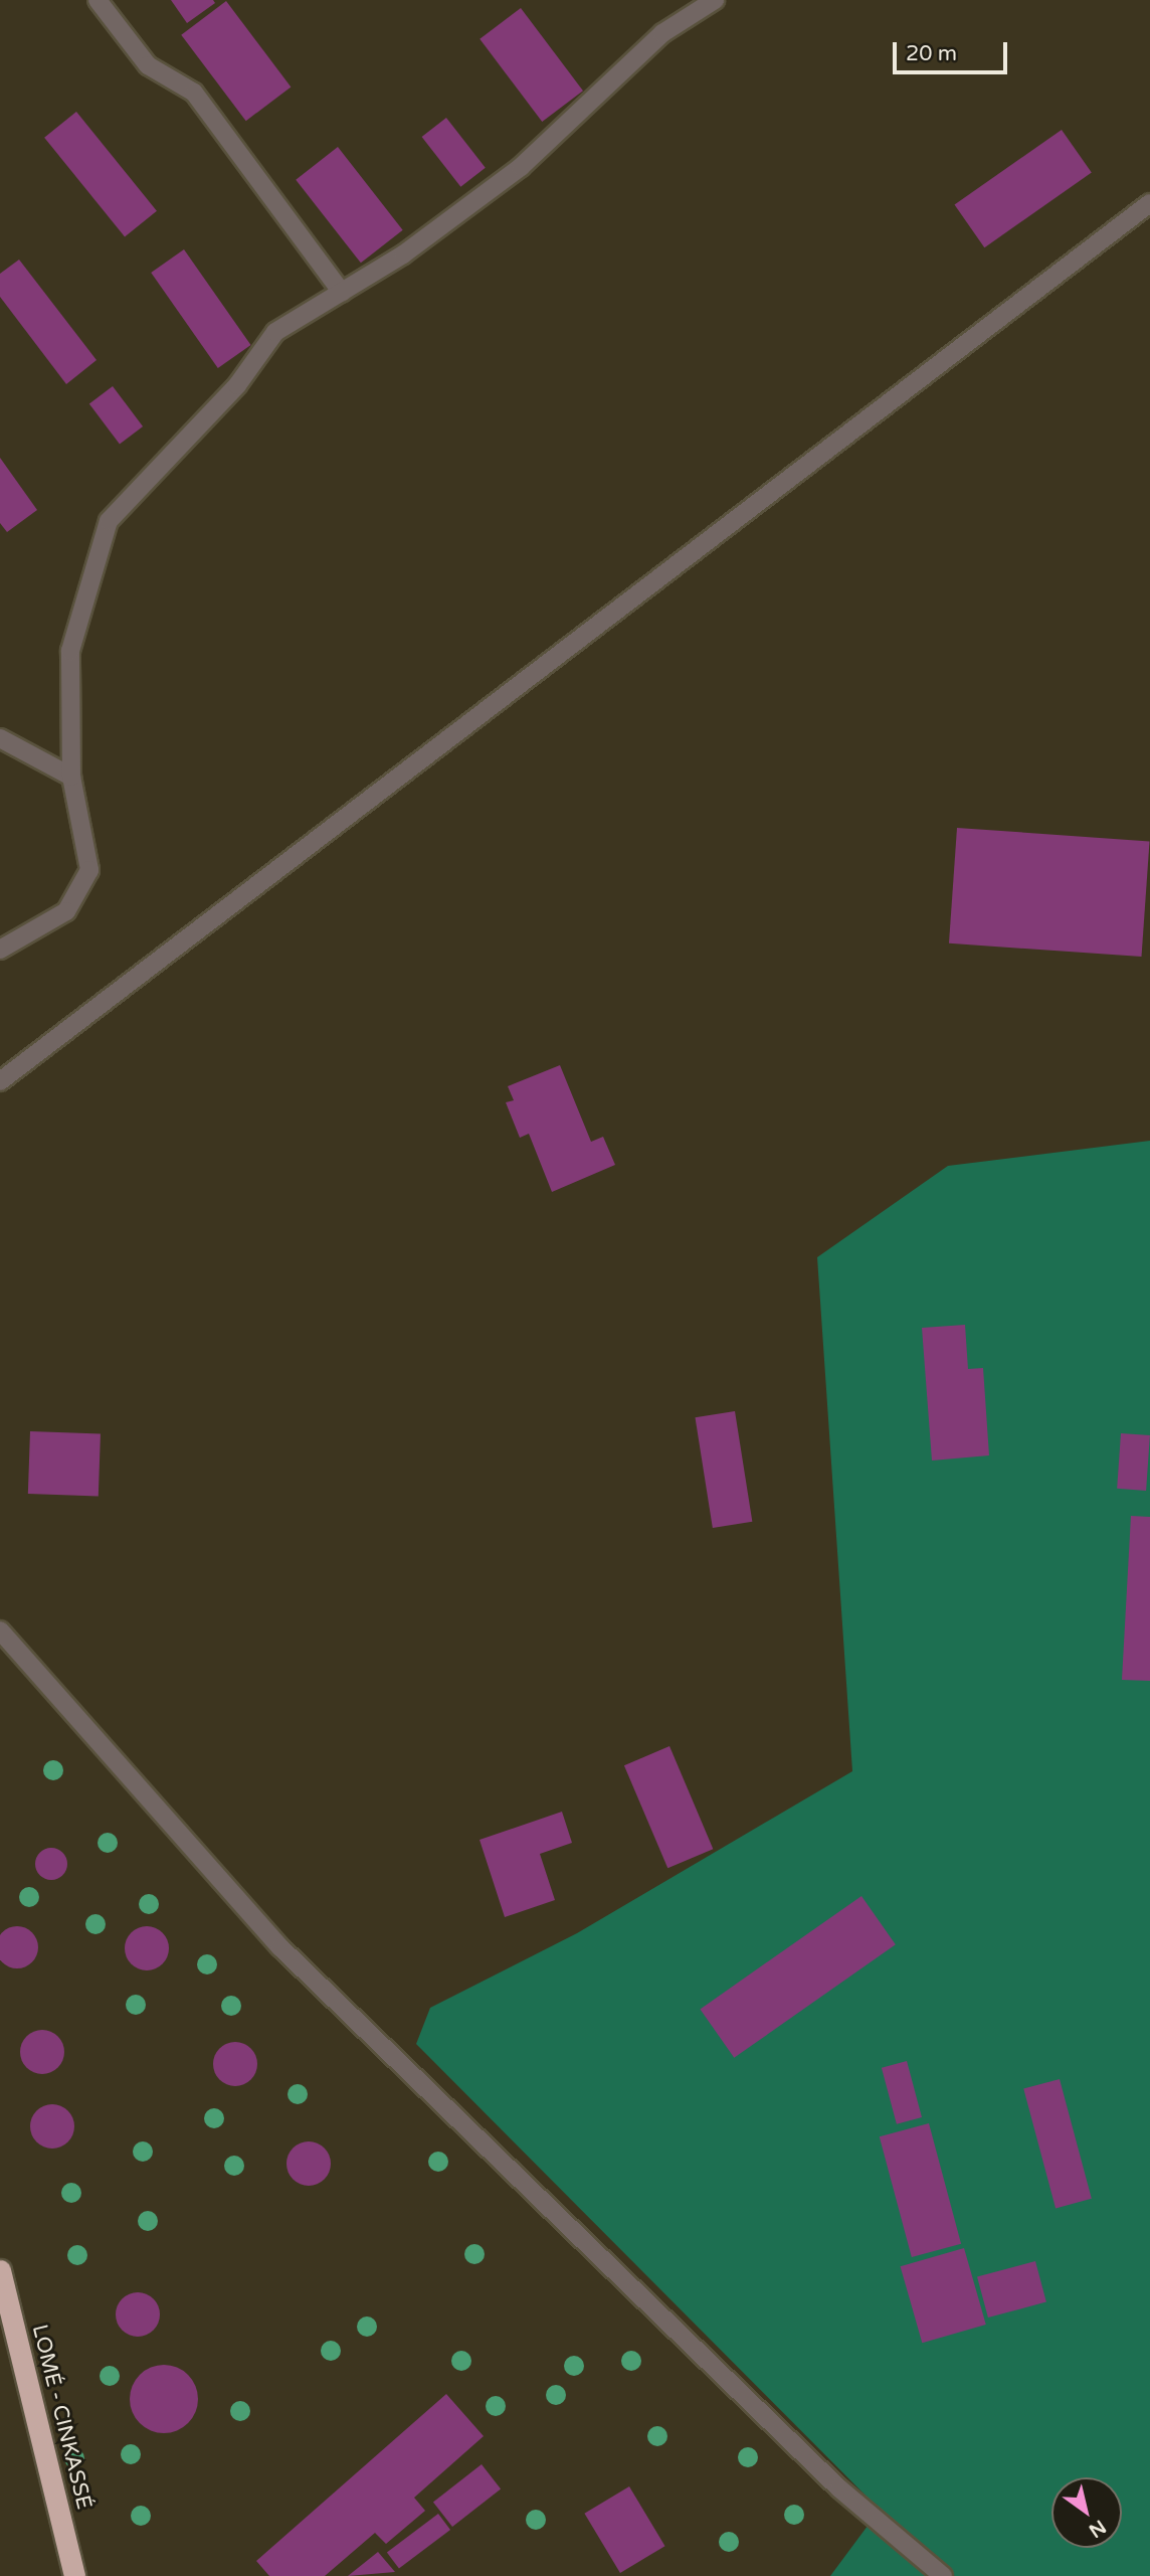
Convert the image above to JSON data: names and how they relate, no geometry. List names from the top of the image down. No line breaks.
{"streets":{"highway":["LOMÉ - CINKASSÉ"]},"scale_bar":"20 m","north":"bottom right"}
